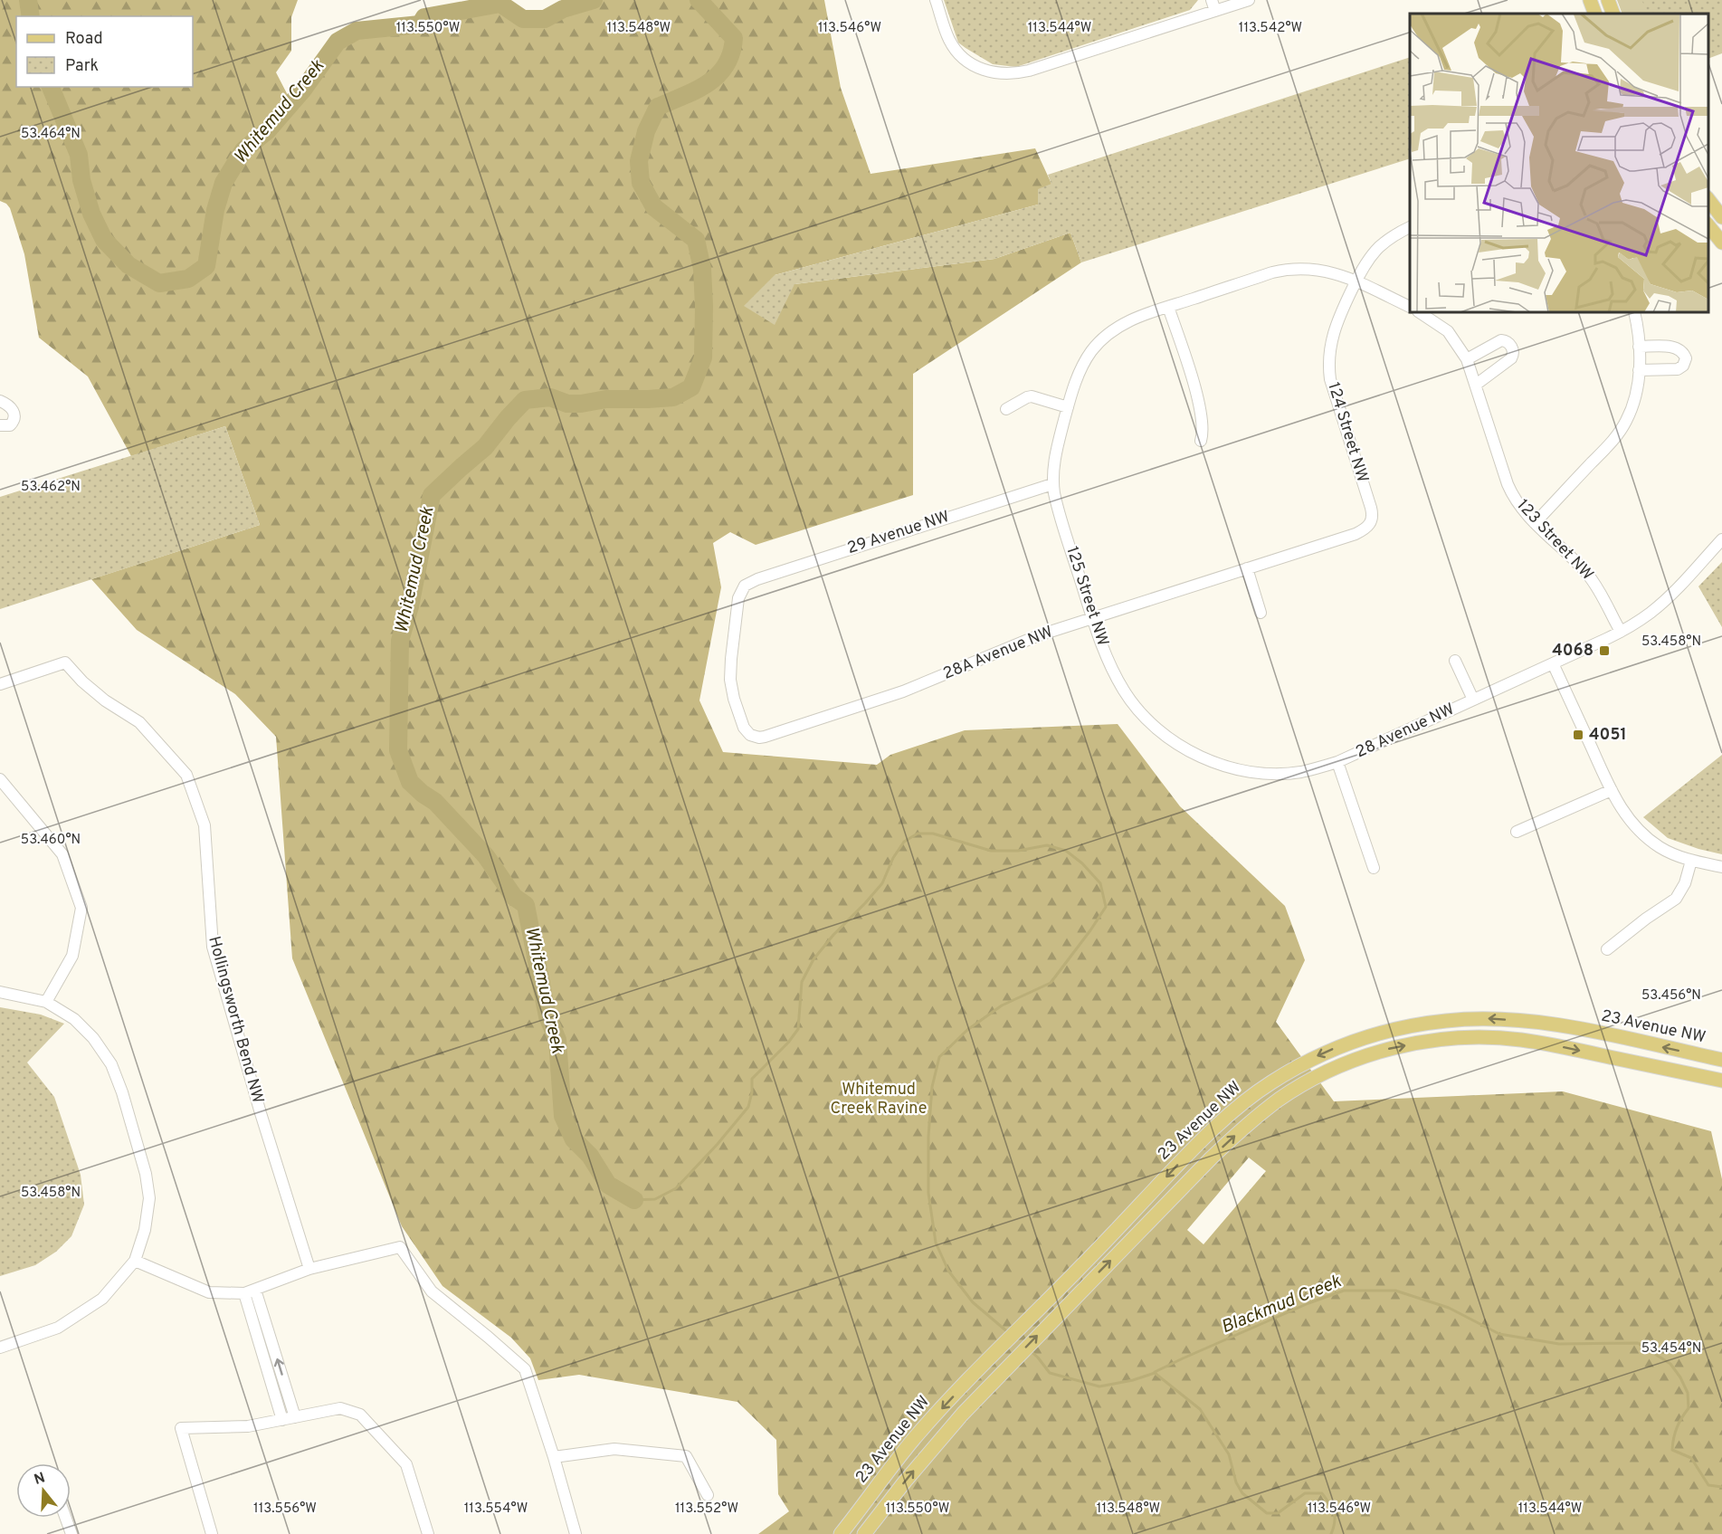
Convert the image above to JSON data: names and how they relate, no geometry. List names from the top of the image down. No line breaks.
{"streets":{"main road":["23 Avenue NW"],"street":["124 Street NW","29 Avenue NW","123 Street NW","125 Street NW","28A Avenue NW","28 Avenue NW","Hollingsworth Bend NW"]},"crossings":[["124 Street NW","125 Street NW"],["124 Street NW","28A Avenue NW"],["29 Avenue NW","125 Street NW"],["29 Avenue NW","28A Avenue NW"],["123 Street NW","28 Avenue NW"],["125 Street NW","28A Avenue NW"],["125 Street NW","28 Avenue NW"]],"water":["Whitemud Creek","Blackmud Creek"],"parks":["Whitemud Creek Ravine"],"places":{"transit":["4068","4051"]},"legend":["Road","Park"],"north":"top","coordinates":["113.550°W","113.548°W","113.546°W","113.544°W","113.542°W","53.464°N","53.462°N","53.458°N","53.460°N","53.456°N","53.454°N","113.556°W","113.554°W","113.552°W"]}
